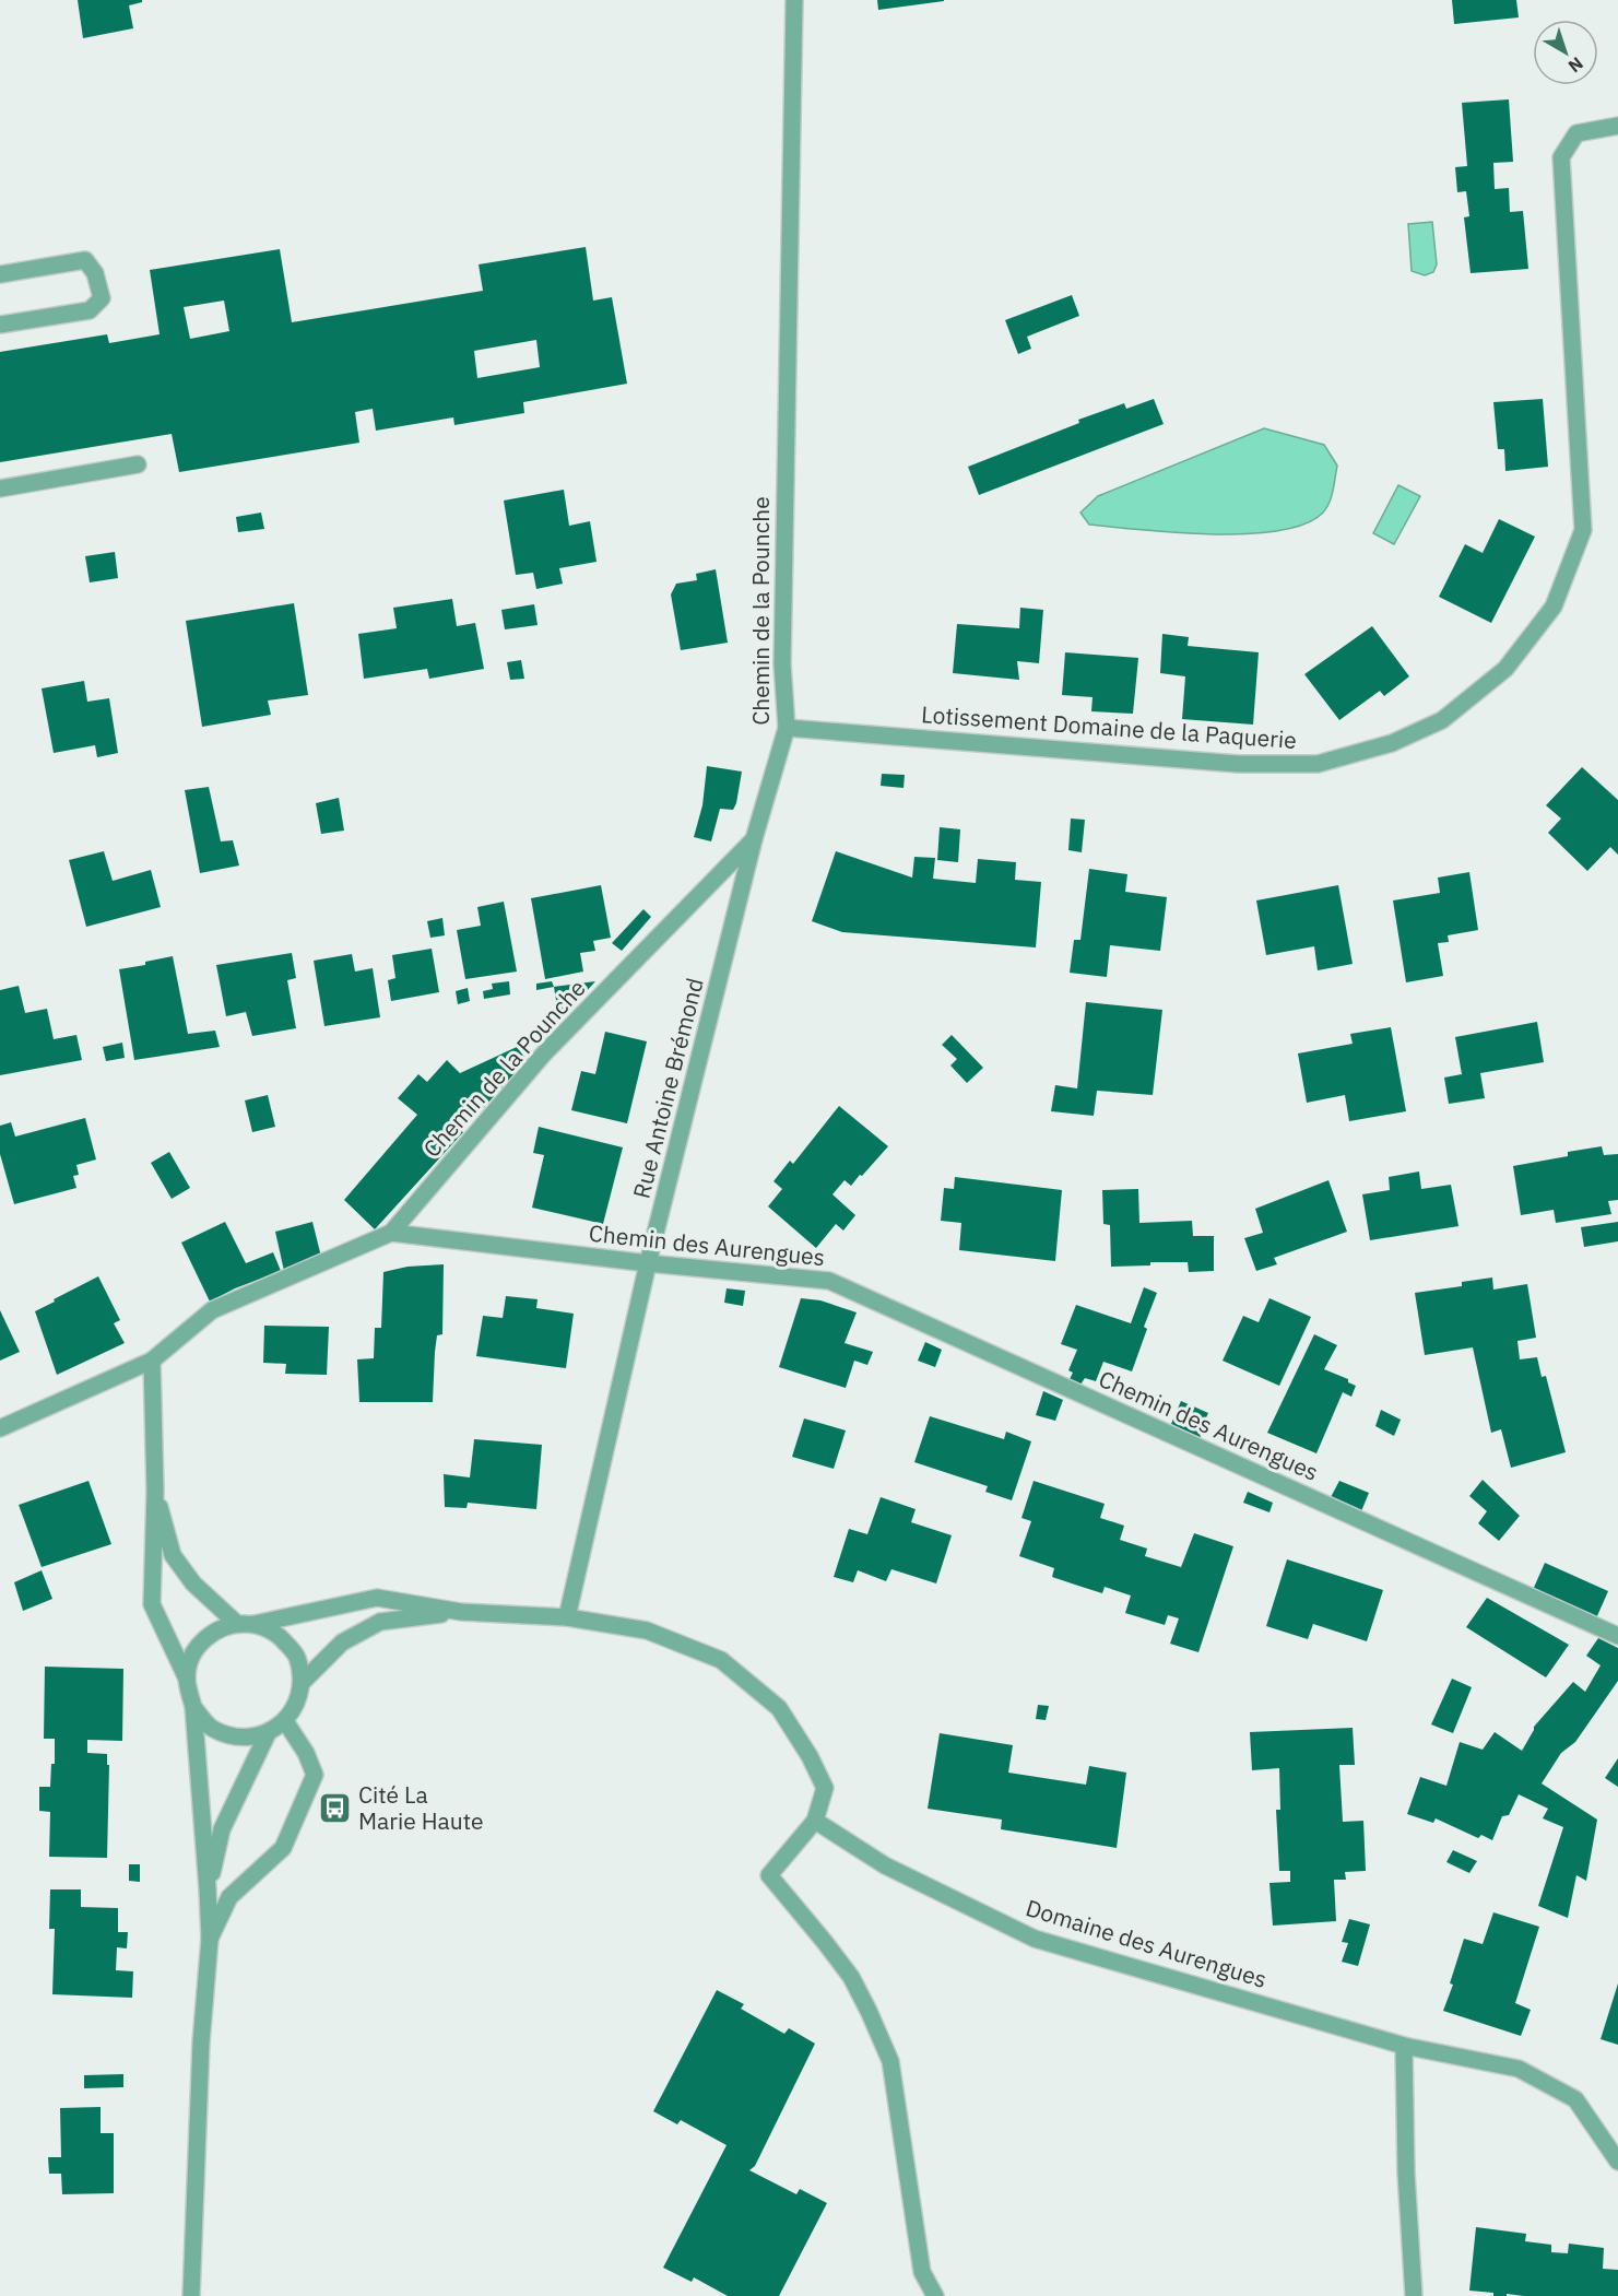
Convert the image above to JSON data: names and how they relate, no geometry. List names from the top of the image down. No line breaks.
{"streets":{"street":["Chemin de la Pounche","Lotissement Domaine de la Paquerie","Rue Antoine Brémond","Chemin des Aurengues","Domaine des Aurengues"]},"crossings":[["Chemin de la Pounche","Lotissement Domaine de la Paquerie"],["Chemin de la Pounche","Rue Antoine Brémond"],["Chemin de la Pounche","Chemin des Aurengues"],["Rue Antoine Brémond","Chemin des Aurengues"]],"places":{"bus stop":["Cité La Marie Haute"]},"north":"bottom right"}
